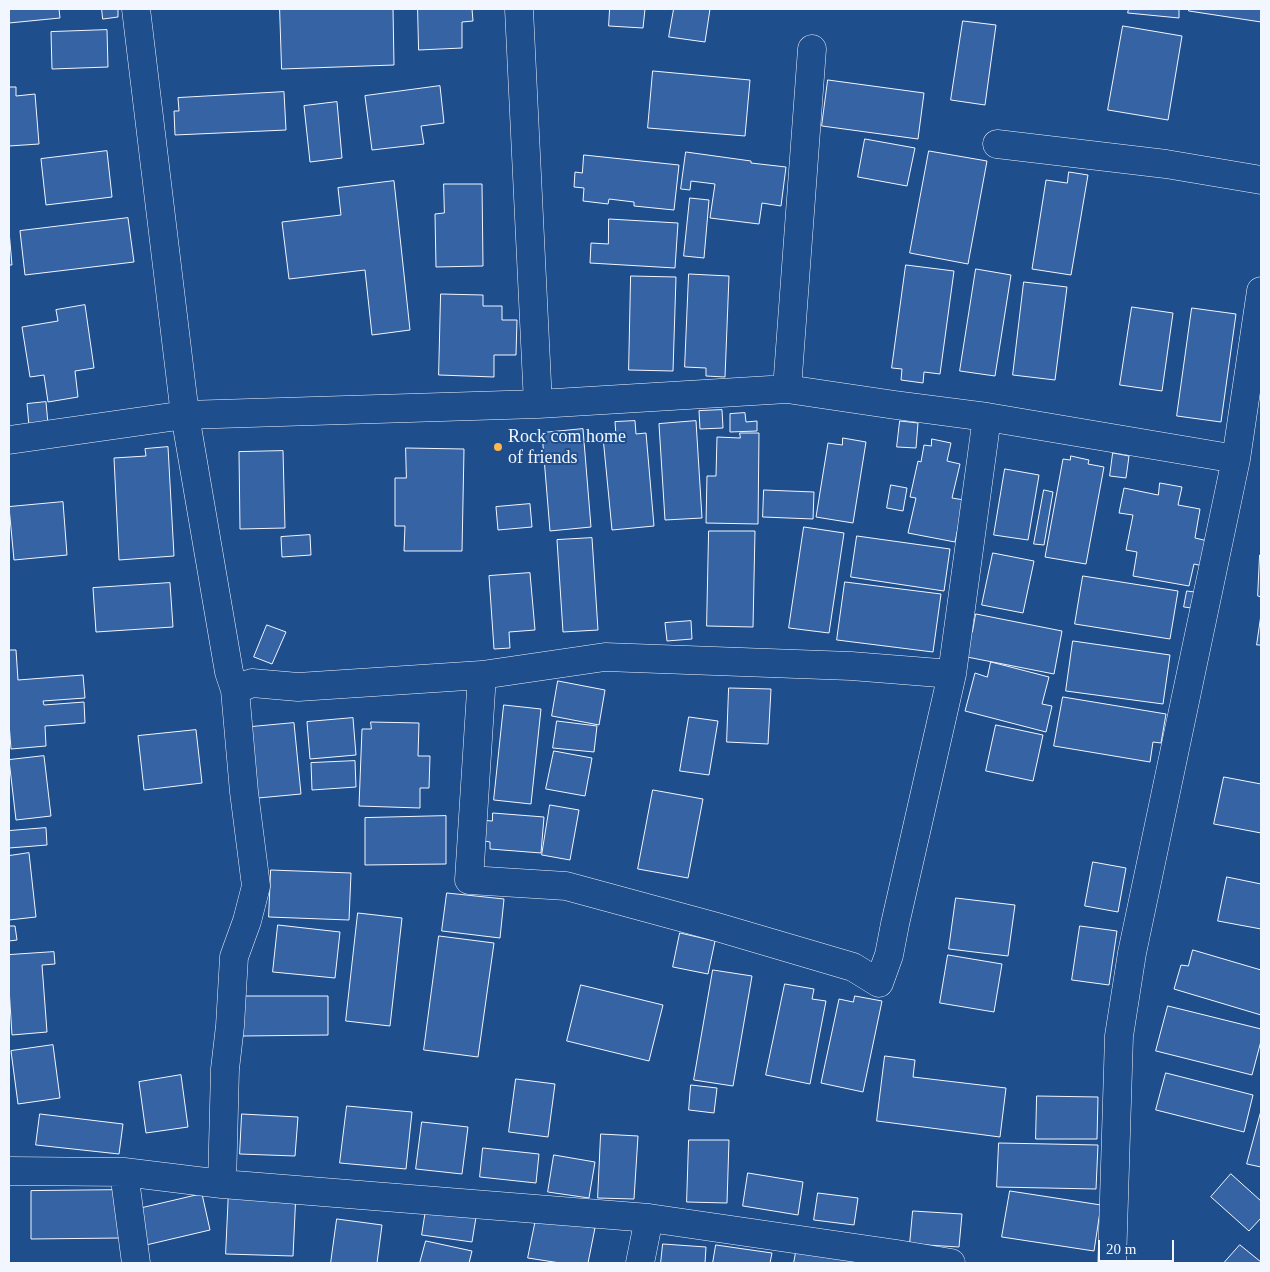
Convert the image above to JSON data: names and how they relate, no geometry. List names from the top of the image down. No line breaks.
{"places":["Rock com home of friends"],"scale_bar":"20 m"}
